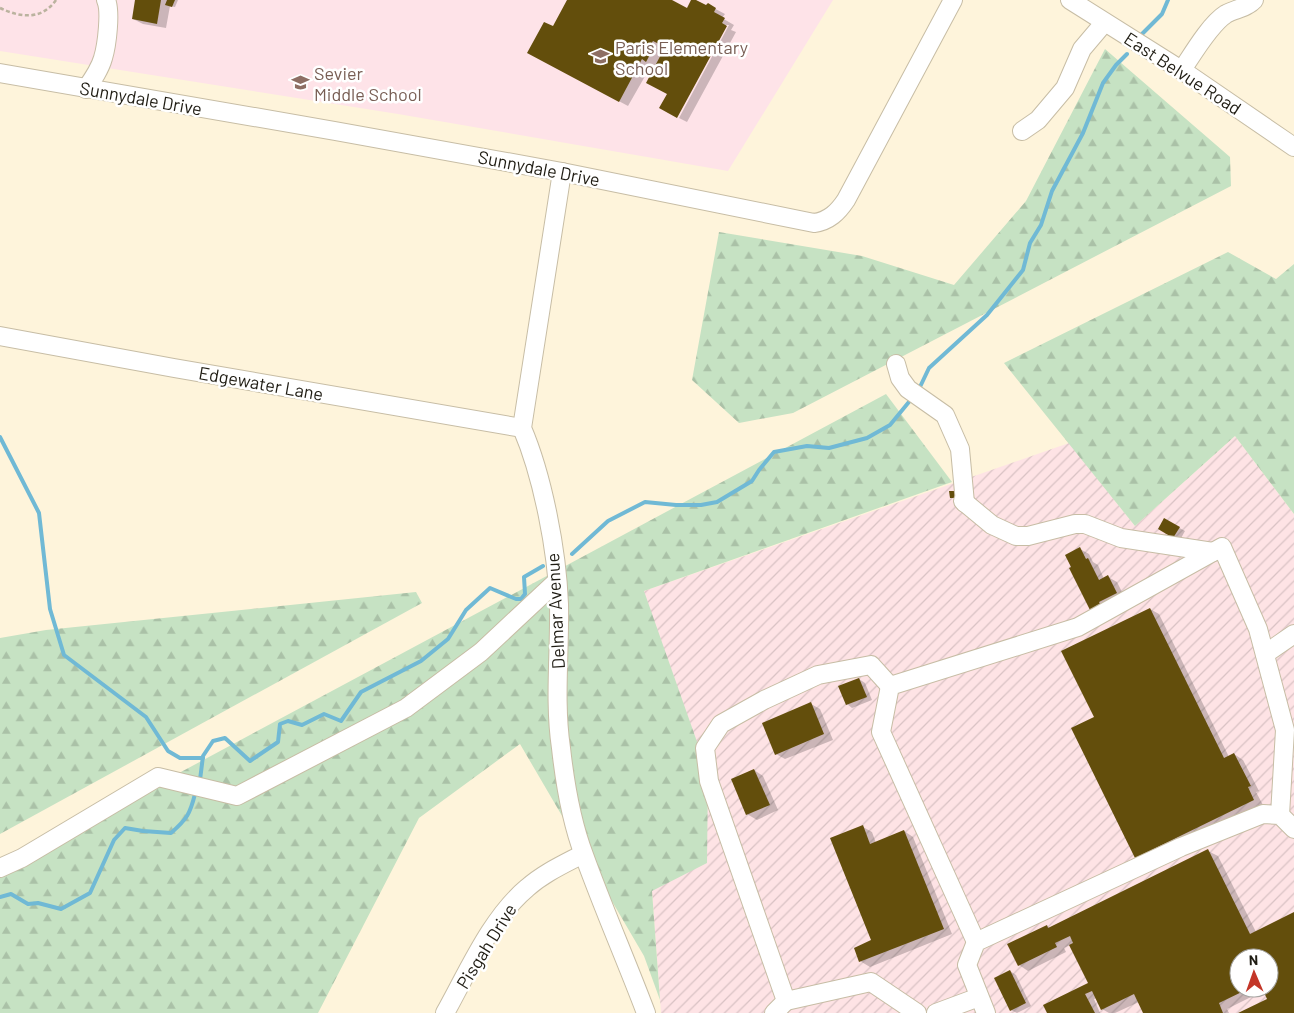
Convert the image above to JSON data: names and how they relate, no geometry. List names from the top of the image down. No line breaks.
{"streets":{"street":["East Belvue Road","Sunnydale Drive","Edgewater Lane","Delmar Avenue","Pisgah Drive"]},"crossings":[["Sunnydale Drive","Delmar Avenue"],["Edgewater Lane","Delmar Avenue"],["Delmar Avenue","Pisgah Drive"]],"places":{"school or university":["Paris Elementary School","Sevier Middle School"]},"north":"top"}
